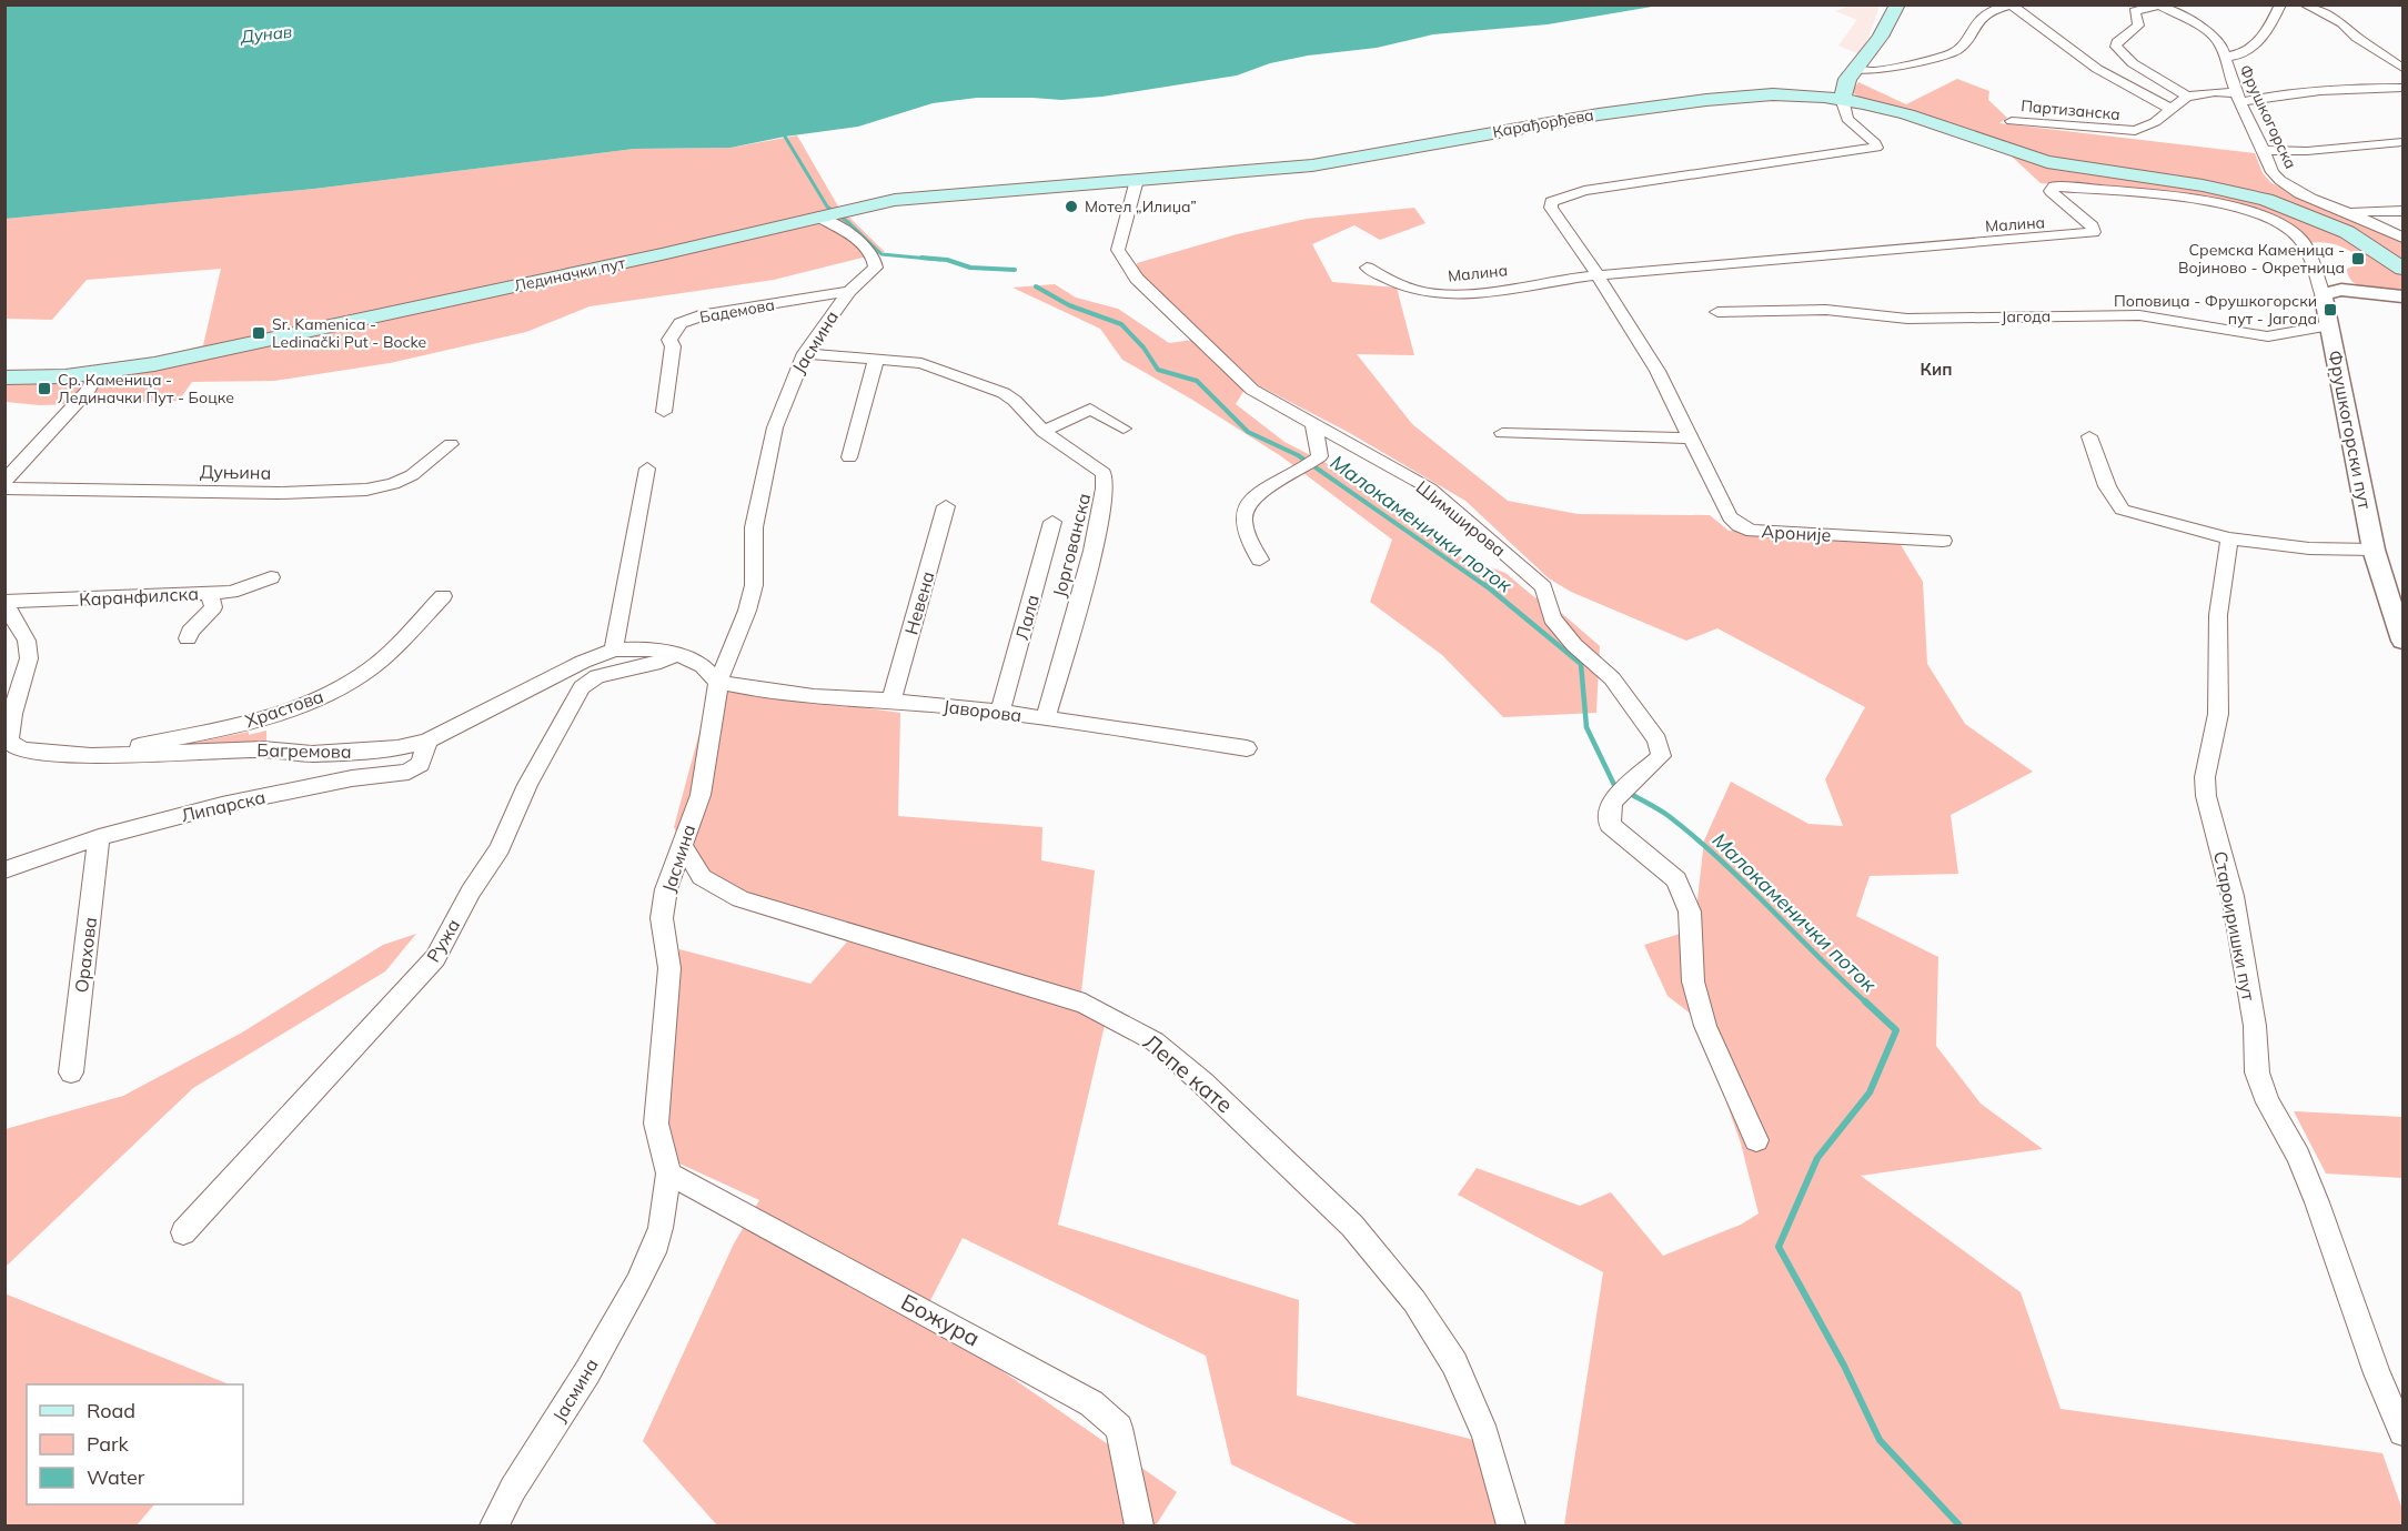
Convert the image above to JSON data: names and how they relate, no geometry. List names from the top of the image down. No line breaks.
{"streets":{"main road":["Карађорђева","Лединачки пут"],"street":["Партизанска","Фрушкогорска","Малина","Бадемова","Јагода","Јасмина","Фрушкогорски пут","Дуњина","Шимширова","Ароније","Јоргованска","Каранфилска","Невена","Лала","Храстова","Јаворова","Багремова","Липарска","Староиришки пут","Ружа","Орахова","Лепе кате","Божура"]},"crossings":[["Карађорђева","Лединачки пут"],["Карађорђева","Шимширова"],["Малина","Фрушкогорски пут"],["Малина","Ароније"],["Лединачки пут","Јасмина"],["Лединачки пут","Шимширова"],["Бадемова","Јасмина"],["Јагода","Фрушкогорски пут"],["Јасмина","Јоргованска"],["Јасмина","Јаворова"],["Јасмина","Багремова"],["Јасмина","Лепе кате"],["Јасмина","Божура"],["Јоргованска","Јаворова"],["Каранфилска","Багремова"],["Невена","Јаворова"],["Лала","Јаворова"],["Храстова","Багремова"],["Јаворова","Багремова"],["Багремова","Липарска"],["Багремова","Ружа"],["Липарска","Орахова"]],"districts":["Кип"],"water":["Дунав","Малокаменички поток"],"places":{"other":["Мотел „Илиџа”"],"transit":["Сремска Каменица - Војиново - Окретница","Поповица - Фрушкогорски пут - Јагода","Sr. Kamenica - Ledinački Put - Bocke","Ср. Каменица - Лединачки Пут - Боцке"]},"legend":["Road","Park","Water"]}
